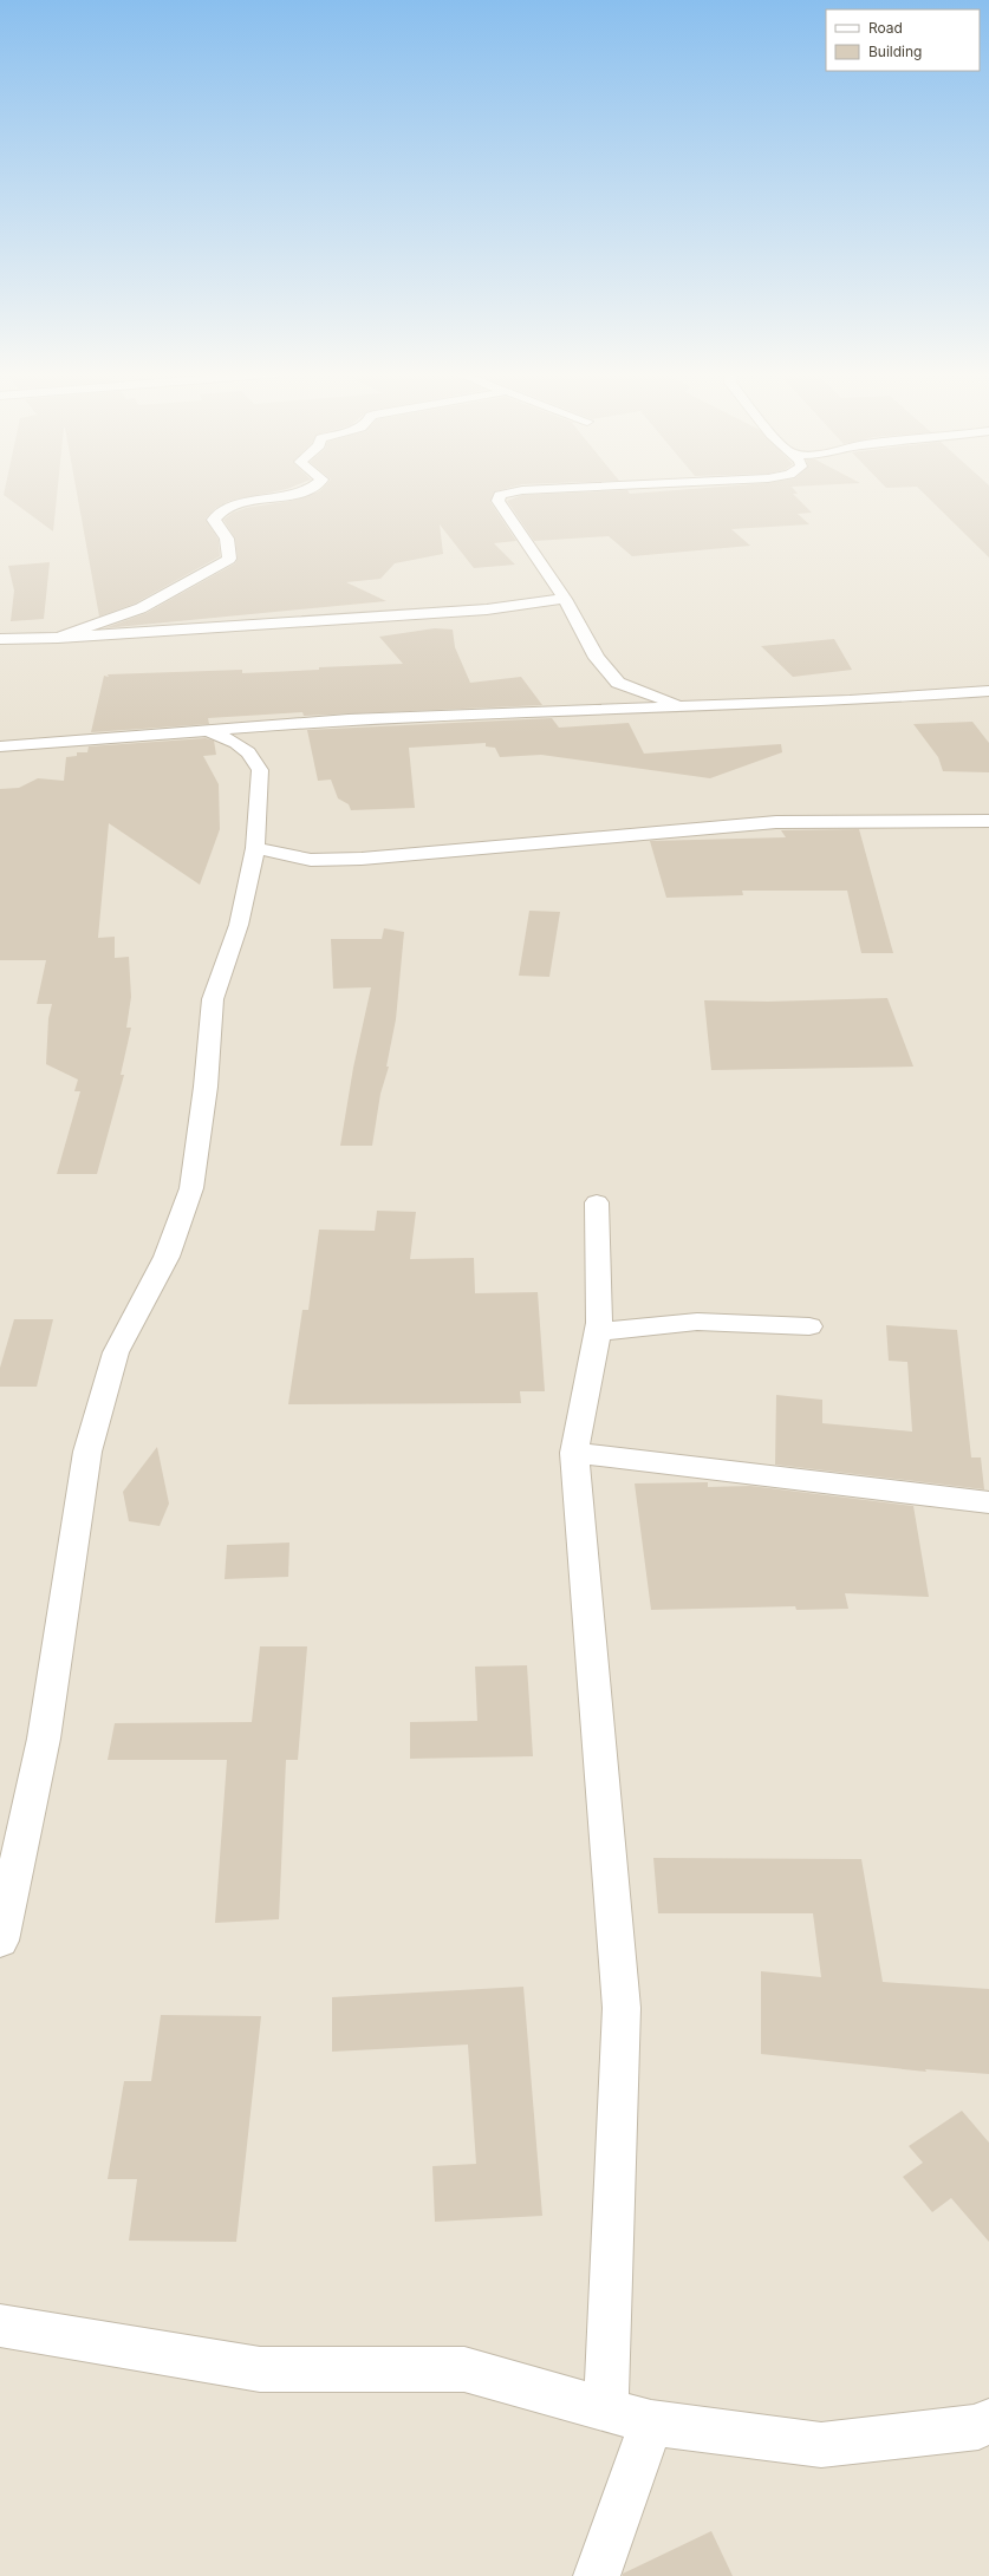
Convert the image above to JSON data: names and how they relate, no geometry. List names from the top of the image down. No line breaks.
{"legend":["Road","Building"]}
